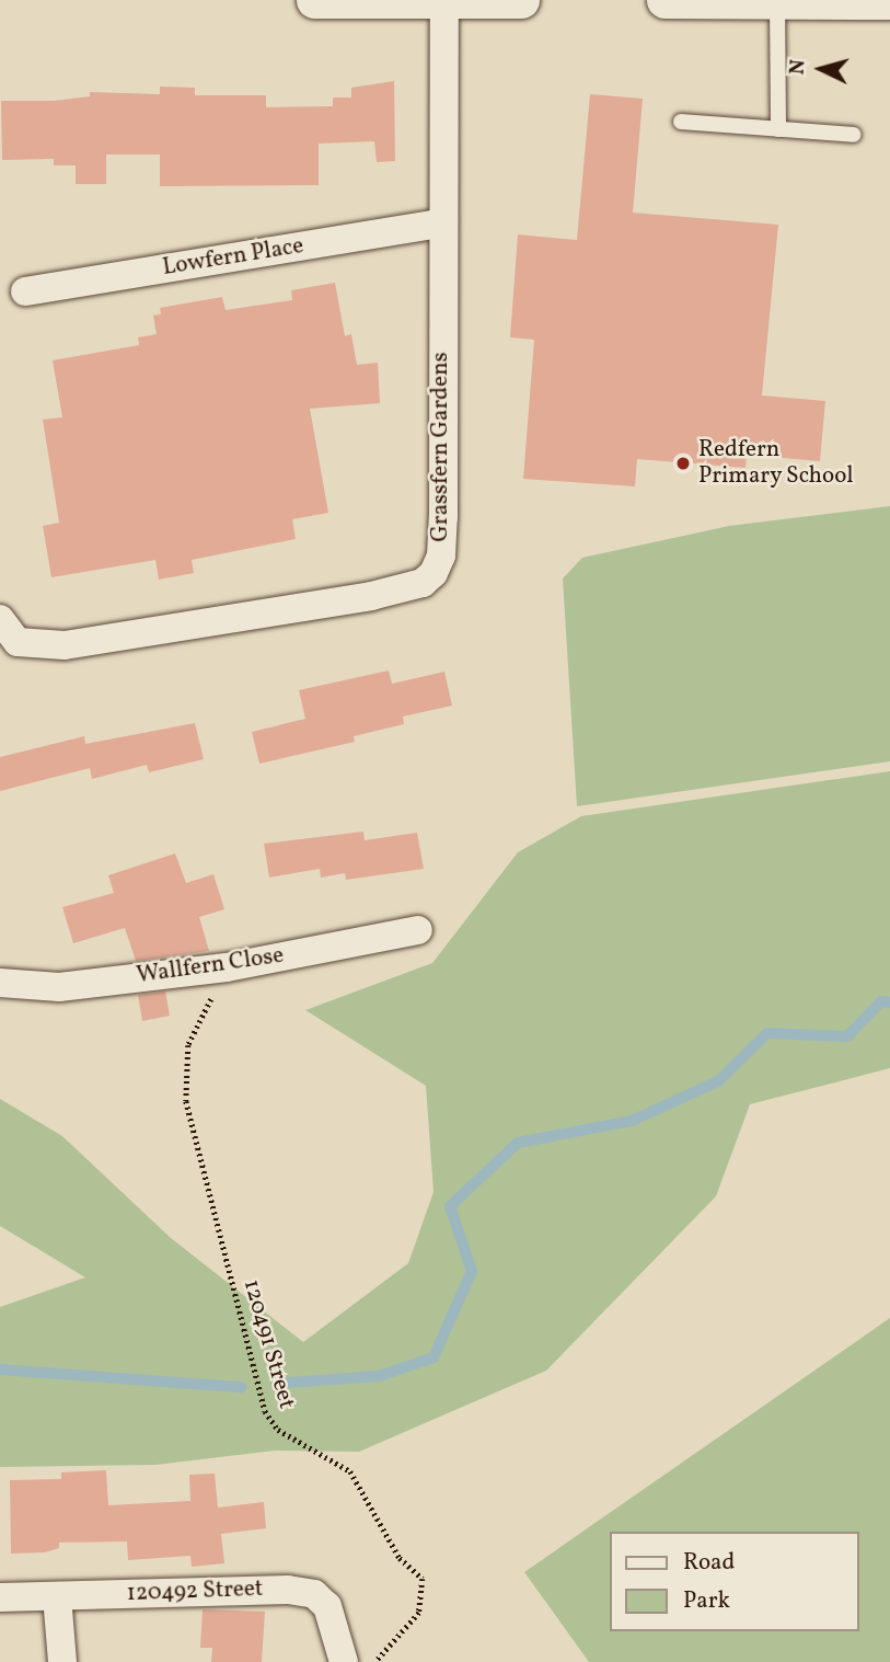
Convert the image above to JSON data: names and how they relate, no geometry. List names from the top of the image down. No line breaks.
{"streets":{"street":["Lowfern Place","Grassfern Gardens","Wallfern Close","120492 Street"],"path":["120491 Street"]},"crossings":[["Lowfern Place","Grassfern Gardens"],["Wallfern Close","120491 Street"]],"places":["Redfern Primary School"],"legend":["Road","Park"],"north":"left"}
